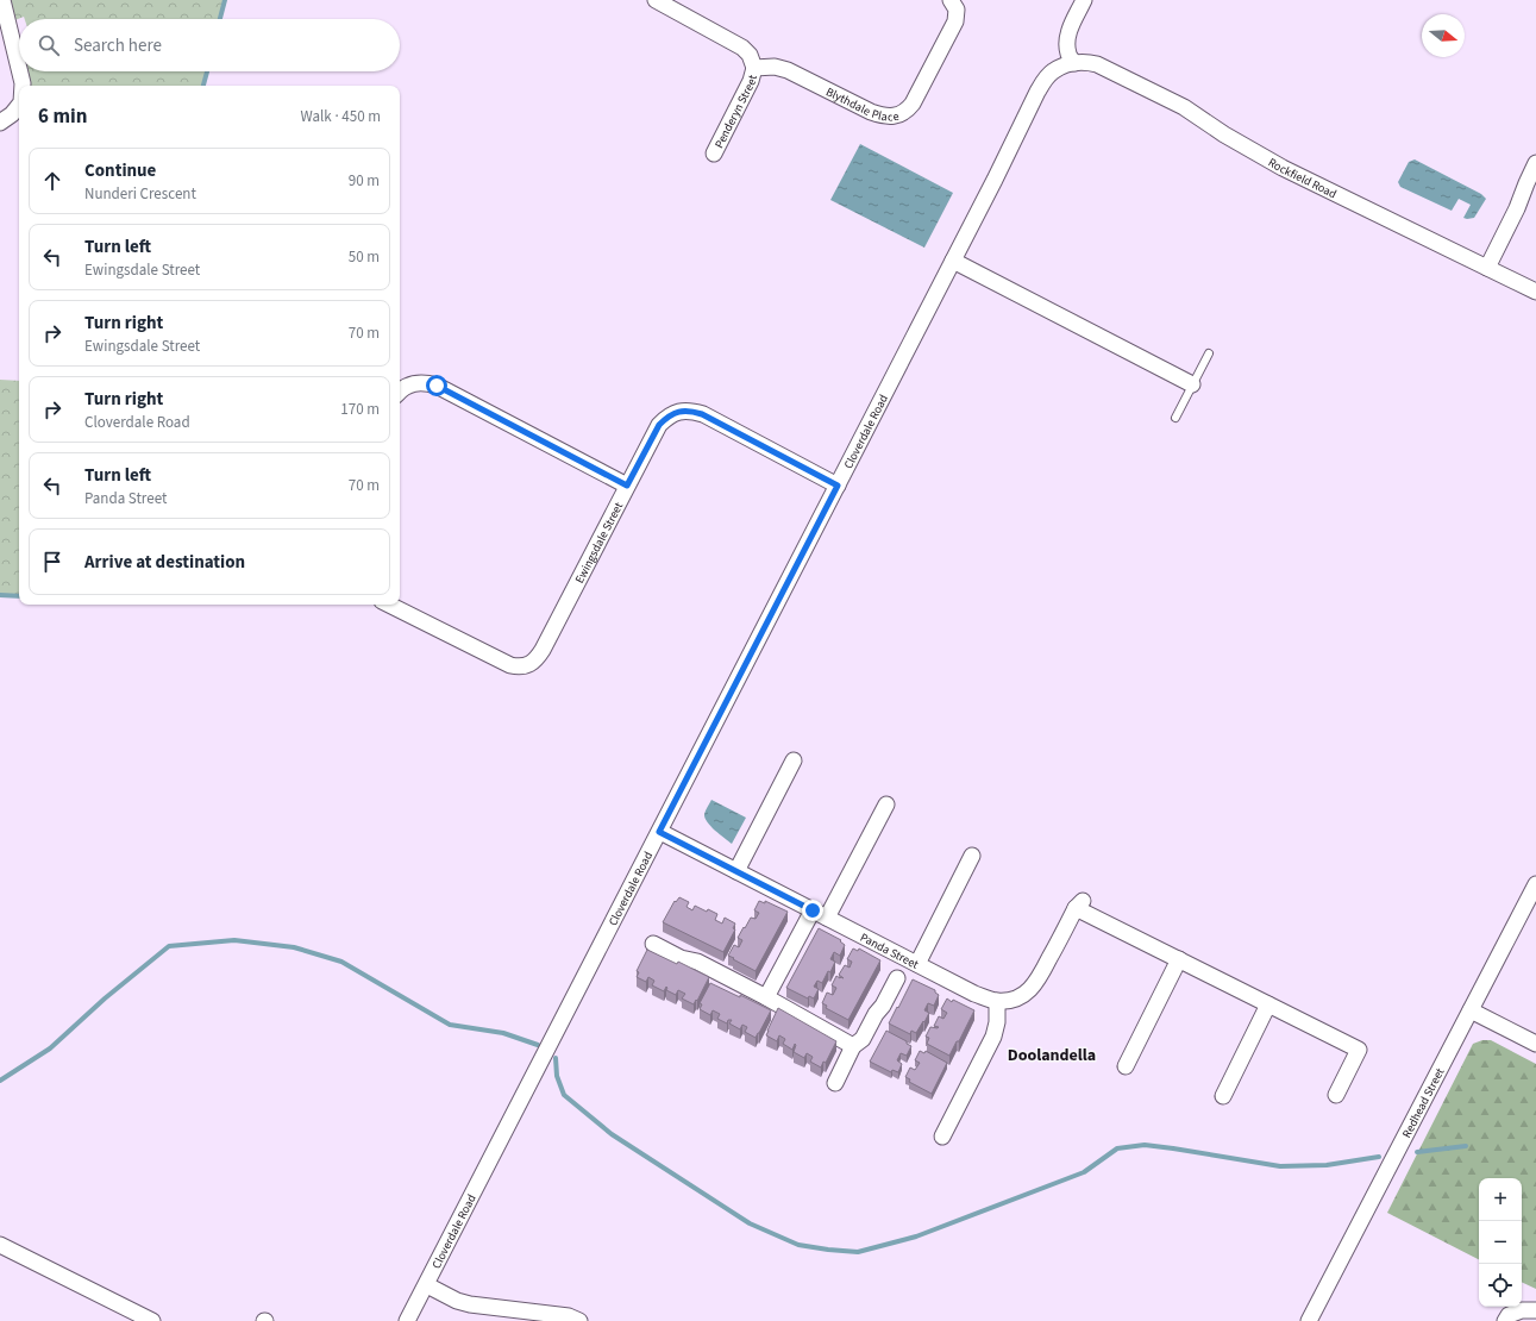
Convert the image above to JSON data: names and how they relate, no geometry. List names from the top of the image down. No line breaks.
{"streets":{"street":["Blythdale Place","Penderyn Street","Rockfield Road","Cloverdale Road","Ewingsdale Street","Panda Street","Redhead Street"]},"crossings":[["Blythdale Place","Penderyn Street"],["Rockfield Road","Cloverdale Road"],["Cloverdale Road","Ewingsdale Street"],["Cloverdale Road","Panda Street"]],"districts":["Doolandella"],"north":"right","page":{"search":"Search here","heading":["6 min","Walk · 450 m"],"list":[["Continue","Nunderi Crescent","90 m"],["Turn left","Ewingsdale Street","50 m"],["Turn right","Ewingsdale Street","70 m"],["Turn right","Cloverdale Road","170 m"],["Turn left","Panda Street","70 m"],"Arrive at destination"],"map_buttons":["+","−"]}}
